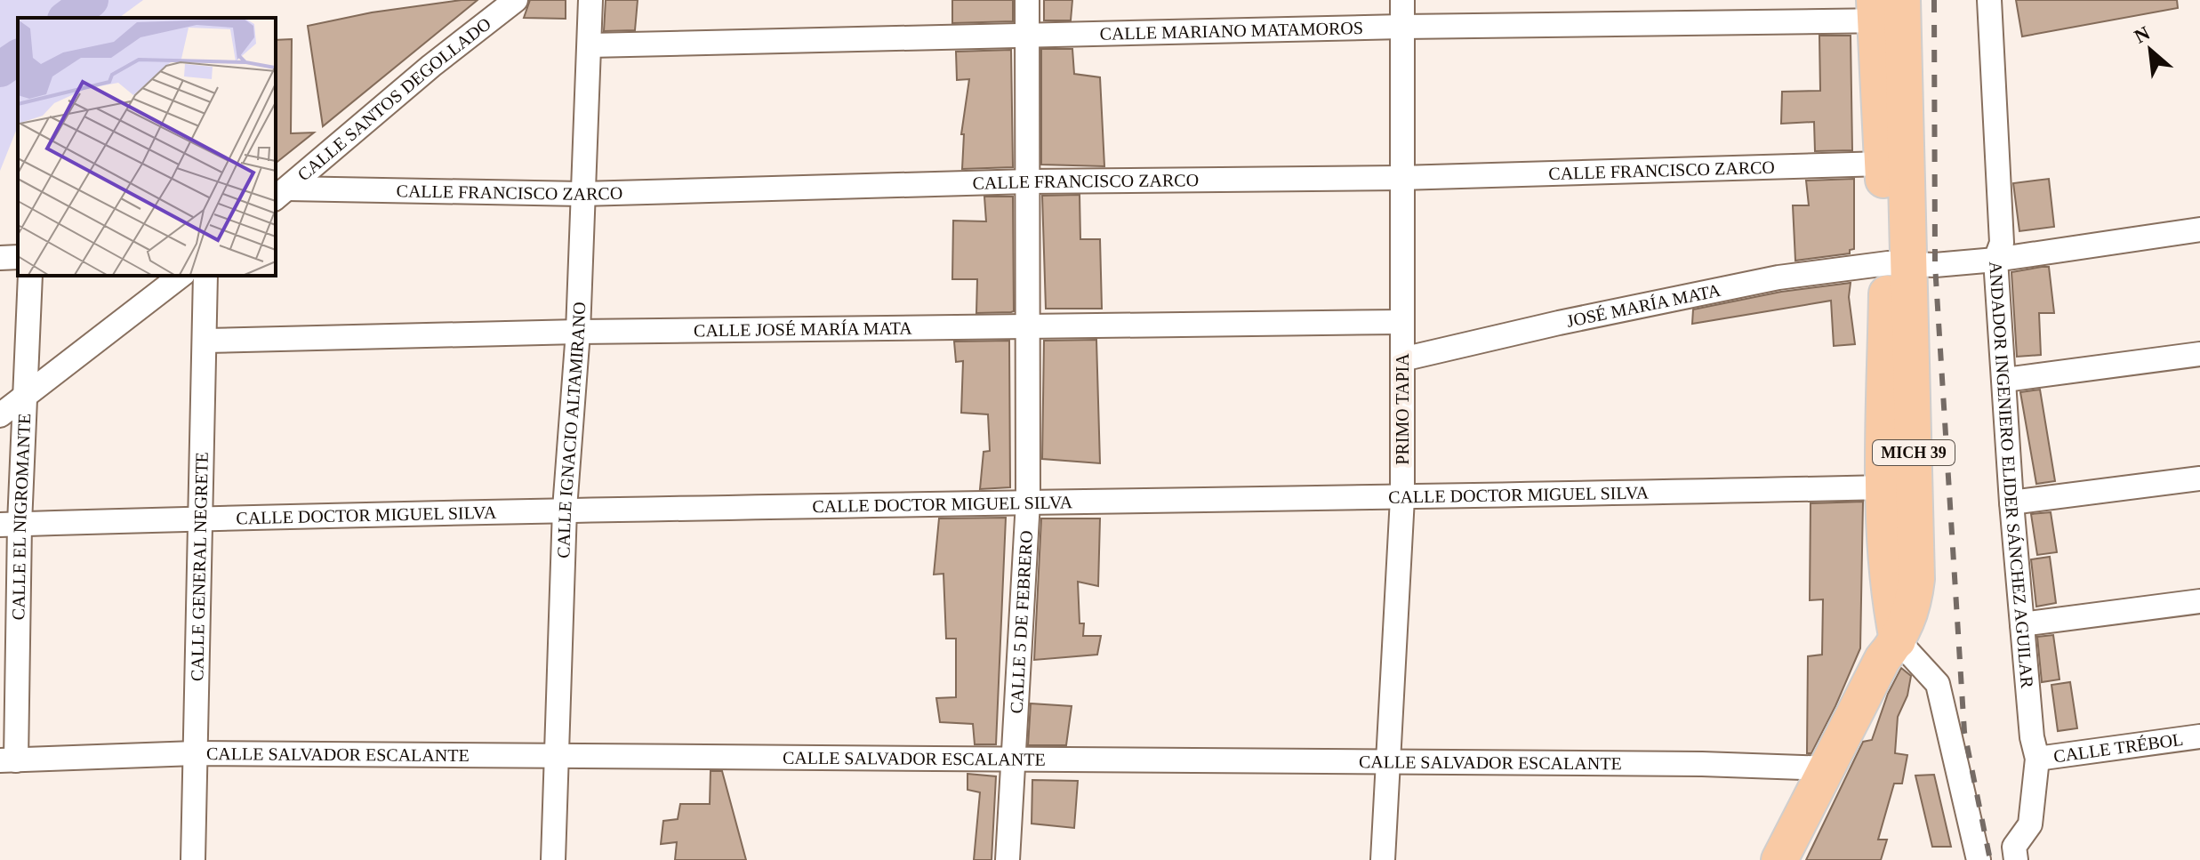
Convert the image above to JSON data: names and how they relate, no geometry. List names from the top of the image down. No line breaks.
{"streets":{"main road":["MICH 39"],"street":["CALLE MARIANO MATAMOROS","CALLE SANTOS DEGOLLADO","CALLE FRANCISCO ZARCO","JOSÉ MARÍA MATA","CALLE JOSÉ MARÍA MATA","PRIMO TAPIA","CALLE IGNACIO ALTAMIRANO","ANDADOR INGENIERO ELIDER SÁNCHEZ AGUILAR","CALLE DOCTOR MIGUEL SILVA","CALLE EL NIGROMANTE","CALLE GENERAL NEGRETE","CALLE 5 DE FEBRERO","CALLE TRÉBOL","CALLE SALVADOR ESCALANTE"]},"crossings":[["CALLE MARIANO MATAMOROS","PRIMO TAPIA"],["CALLE MARIANO MATAMOROS","CALLE IGNACIO ALTAMIRANO"],["CALLE MARIANO MATAMOROS","MICH 39"],["CALLE MARIANO MATAMOROS","CALLE 5 DE FEBRERO"],["CALLE SANTOS DEGOLLADO","CALLE FRANCISCO ZARCO"],["CALLE FRANCISCO ZARCO","PRIMO TAPIA"],["CALLE FRANCISCO ZARCO","CALLE IGNACIO ALTAMIRANO"],["CALLE FRANCISCO ZARCO","MICH 39"],["CALLE FRANCISCO ZARCO","CALLE 5 DE FEBRERO"],["JOSÉ MARÍA MATA","PRIMO TAPIA"],["JOSÉ MARÍA MATA","MICH 39"],["JOSÉ MARÍA MATA","ANDADOR INGENIERO ELIDER SÁNCHEZ AGUILAR"],["CALLE JOSÉ MARÍA MATA","PRIMO TAPIA"],["CALLE JOSÉ MARÍA MATA","CALLE IGNACIO ALTAMIRANO"],["CALLE JOSÉ MARÍA MATA","CALLE GENERAL NEGRETE"],["CALLE JOSÉ MARÍA MATA","CALLE 5 DE FEBRERO"],["PRIMO TAPIA","CALLE DOCTOR MIGUEL SILVA"],["PRIMO TAPIA","CALLE SALVADOR ESCALANTE"],["CALLE IGNACIO ALTAMIRANO","CALLE DOCTOR MIGUEL SILVA"],["CALLE IGNACIO ALTAMIRANO","CALLE SALVADOR ESCALANTE"],["MICH 39","CALLE DOCTOR MIGUEL SILVA"],["MICH 39","CALLE SALVADOR ESCALANTE"],["ANDADOR INGENIERO ELIDER SÁNCHEZ AGUILAR","CALLE TRÉBOL"],["CALLE DOCTOR MIGUEL SILVA","CALLE EL NIGROMANTE"],["CALLE DOCTOR MIGUEL SILVA","CALLE GENERAL NEGRETE"],["CALLE DOCTOR MIGUEL SILVA","CALLE 5 DE FEBRERO"],["CALLE EL NIGROMANTE","CALLE SALVADOR ESCALANTE"],["CALLE GENERAL NEGRETE","CALLE SALVADOR ESCALANTE"],["CALLE 5 DE FEBRERO","CALLE SALVADOR ESCALANTE"]],"north":"top left"}
